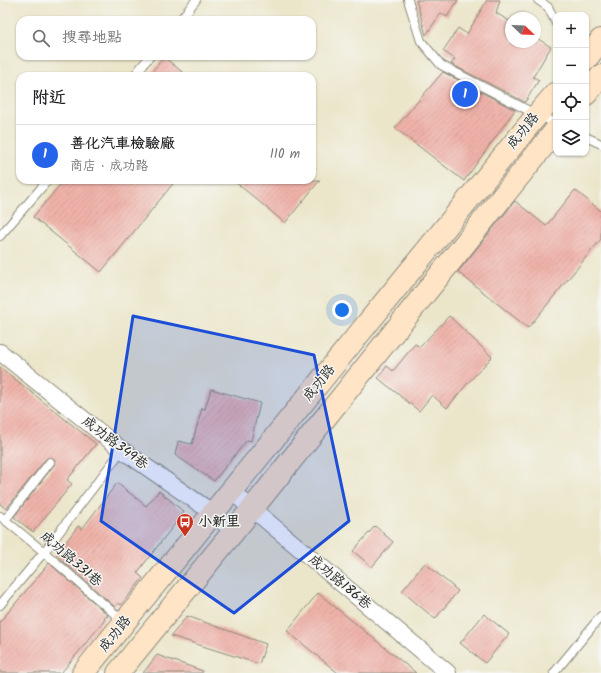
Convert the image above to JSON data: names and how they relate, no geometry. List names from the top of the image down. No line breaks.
{"streets":{"main road":["成功路"],"street":["成功路349巷","成功路186巷"],"lane":["成功路331巷"]},"crossings":[["成功路","成功路349巷"],["成功路","成功路331巷"],["成功路","成功路186巷"]],"places":{"bus stop":["小新里"]},"north":"bottom right","page":{"map_buttons":["+","−"],"search":"搜尋地點","heading":"附近","pins":"1","list":[{"mark":"1","name":"善化汽車檢驗廠","note":"商店 · 成功路","value":"110 m"}]}}
